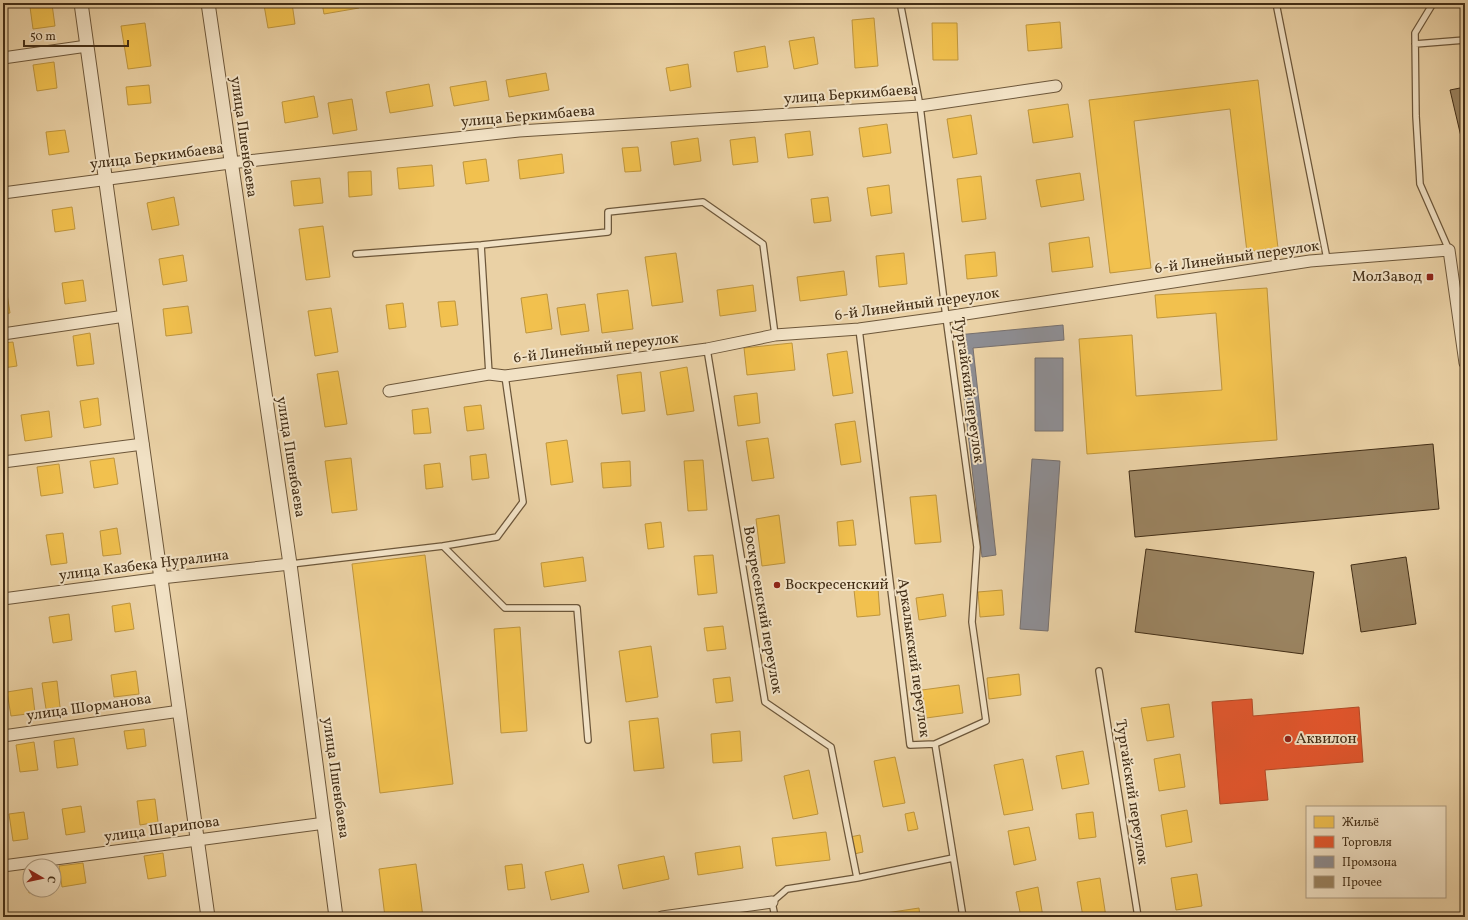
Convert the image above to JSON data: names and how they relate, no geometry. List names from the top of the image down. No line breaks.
{"streets":{"street":["улица Беркимбаева","улица Пшенбаева","6-й Линейный переулок","улица Казбека Нуралина","улица Шорманова","улица Шарипова"],"lane":["Тургайский переулок","Воскресенский переулок","Аркалыкский переулок"]},"crossings":[["улица Беркимбаева","улица Пшенбаева"],["улица Беркимбаева","Тургайский переулок"],["улица Пшенбаева","улица Казбека Нуралина"],["улица Пшенбаева","улица Шарипова"],["6-й Линейный переулок","Тургайский переулок"],["6-й Линейный переулок","Воскресенский переулок"],["6-й Линейный переулок","Аркалыкский переулок"],["Тургайский переулок","Аркалыкский переулок"]],"places":{"transit":["МолЗавод"],"other":["Воскресенский","Аквилон"]},"legend":["Жильё","Торговля","Промзона","Прочее"],"scale_bar":"50 m","north":"right"}
